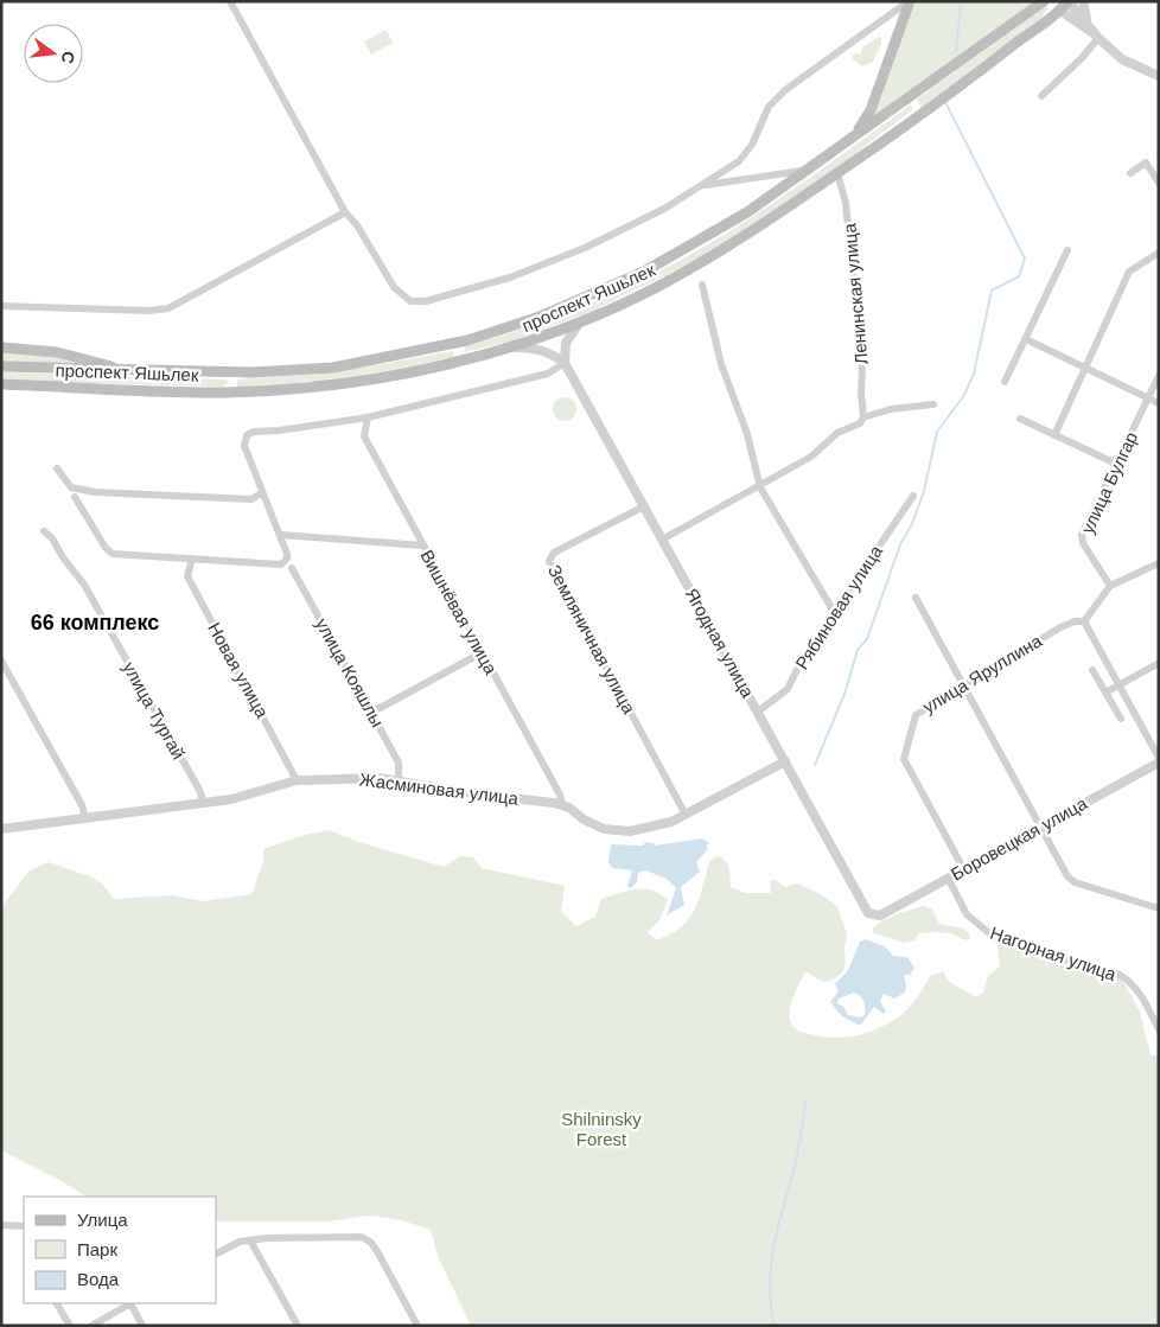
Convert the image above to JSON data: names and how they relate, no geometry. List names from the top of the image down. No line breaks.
{"streets":{"main road":["проспект Яшьлек"],"street":["Ленинская улица","улица Булгар","Рябиновая улица","Вишнёвая улица","Земляничная улица","Ягодная улица","Новая улица","улица Кояшлы","улица Яруллина","улица Тургай","Жасминовая улица","Боровецкая улица","Нагорная улица"]},"crossings":[["Ленинская улица","проспект Яшьлек"],["Рябиновая улица","Ягодная улица"],["Вишнёвая улица","Жасминовая улица"],["Земляничная улица","Ягодная улица"],["Земляничная улица","Жасминовая улица"],["Ягодная улица","Жасминовая улица"],["Ягодная улица","Боровецкая улица"],["Новая улица","Жасминовая улица"],["улица Кояшлы","Жасминовая улица"],["улица Яруллина","Боровецкая улица"],["улица Тургай","Жасминовая улица"],["Боровецкая улица","Нагорная улица"]],"districts":["66 комплекс"],"parks":["Shilninsky Forest"],"legend":["Улица","Парк","Вода"],"north":"right"}
